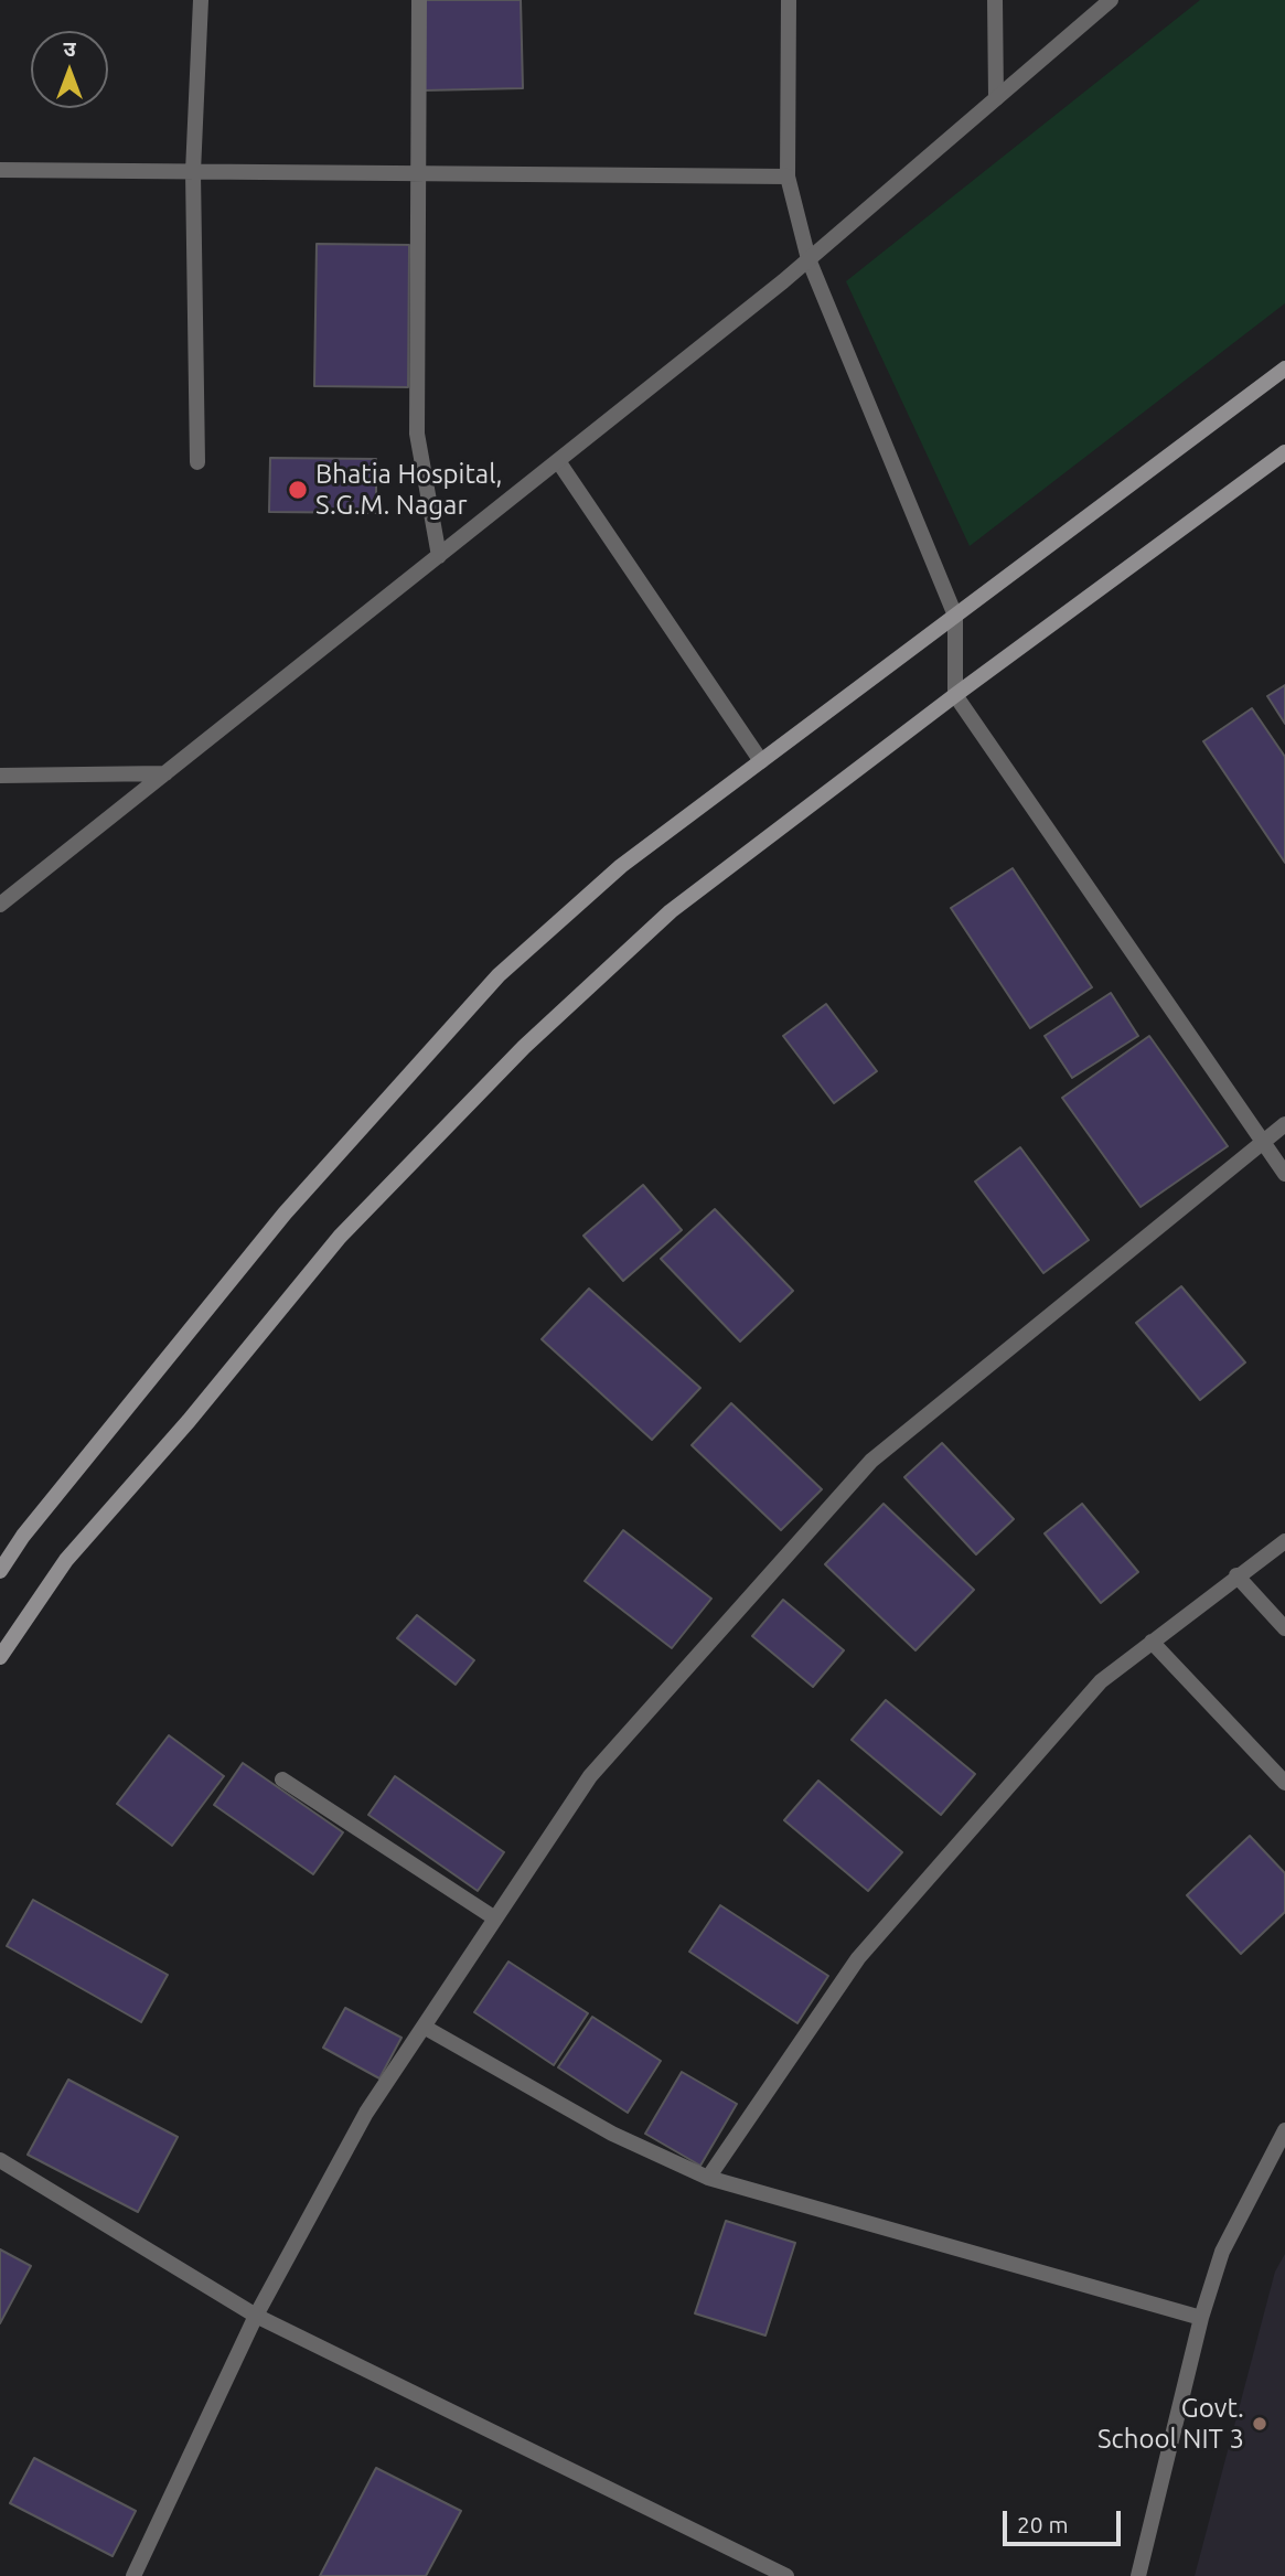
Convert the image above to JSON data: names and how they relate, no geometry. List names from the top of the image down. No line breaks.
{"places":["Bhatia Hospital, S.G.M. Nagar","Govt. School NIT 3"],"scale_bar":"20 m","north":"top"}
